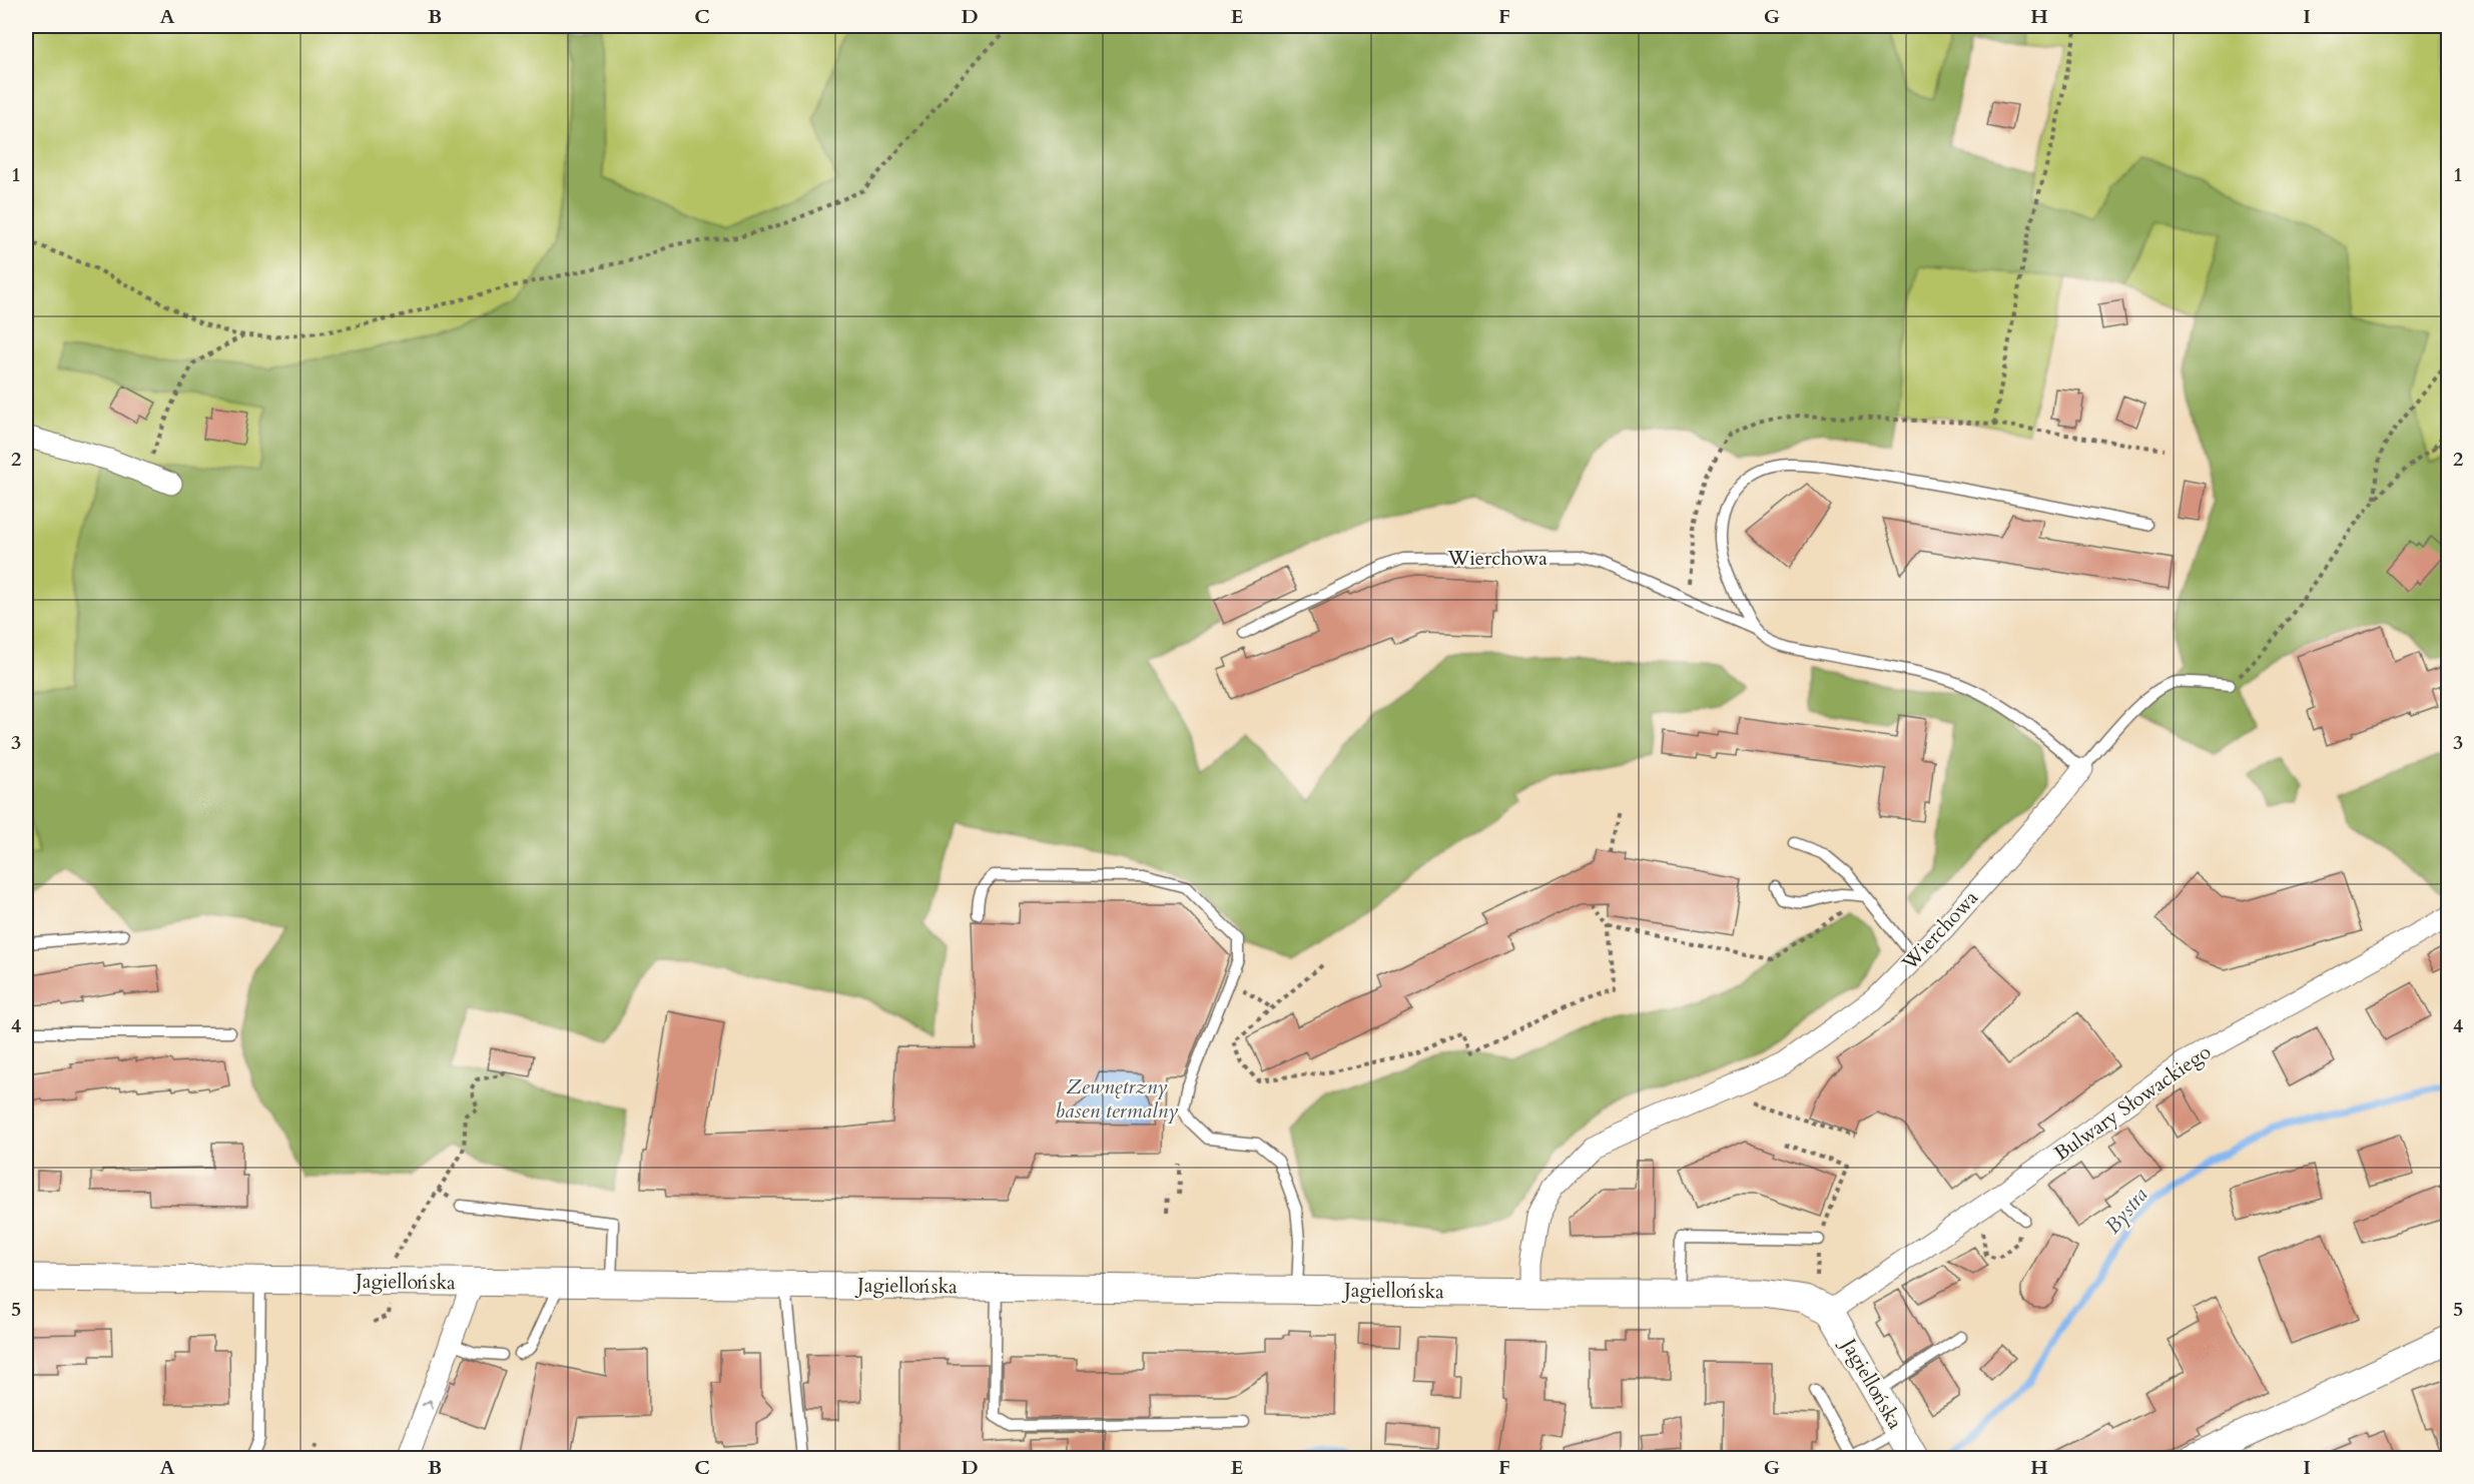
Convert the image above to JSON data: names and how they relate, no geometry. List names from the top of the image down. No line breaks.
{"streets":{"street":["Wierchowa","Bulwary Słowackiego","Jagiellońska"]},"crossings":[["Wierchowa","Jagiellońska"],["Bulwary Słowackiego","Jagiellońska"]],"water":["Zewnętrzny basen termalny","Bystra"],"grid":{"columns":["A","B","C","D","E","F","G","H","I"],"rows":["1","2","3","4","5"]}}
